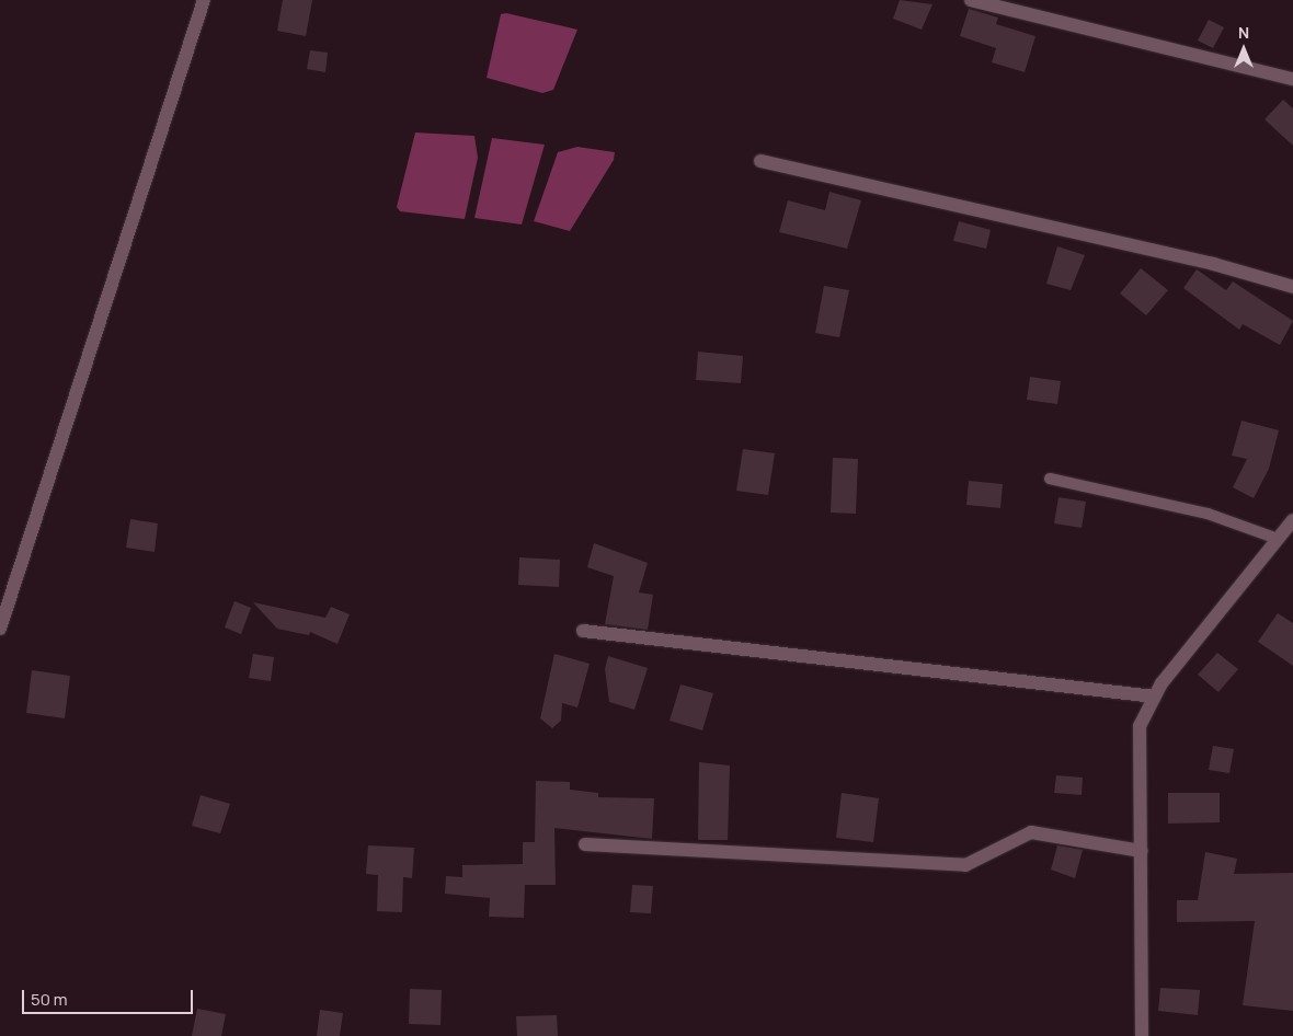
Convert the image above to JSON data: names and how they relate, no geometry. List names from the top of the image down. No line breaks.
{"scale_bar":"50 m","north":"top"}
